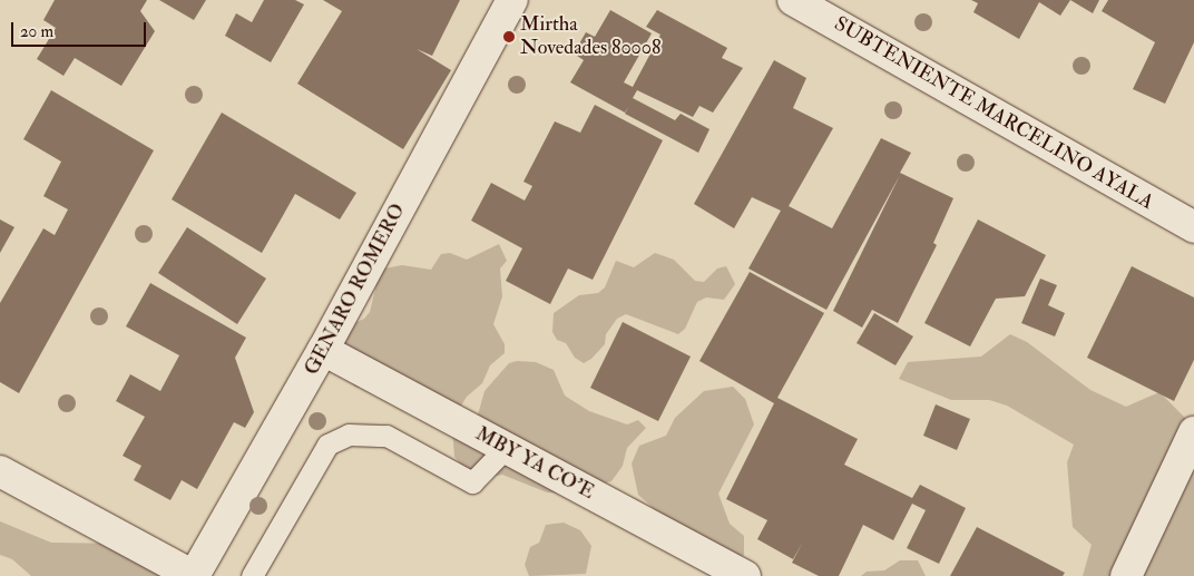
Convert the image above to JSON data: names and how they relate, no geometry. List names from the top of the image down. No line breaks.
{"streets":{"street":["SUBTENIENTE MARCELINO AYALA","GENARO ROMERO","MBY YA CO'E"]},"crossings":[["GENARO ROMERO","MBY YA CO'E"]],"places":["Mirtha Novedades 80008"],"scale_bar":"20 m"}
